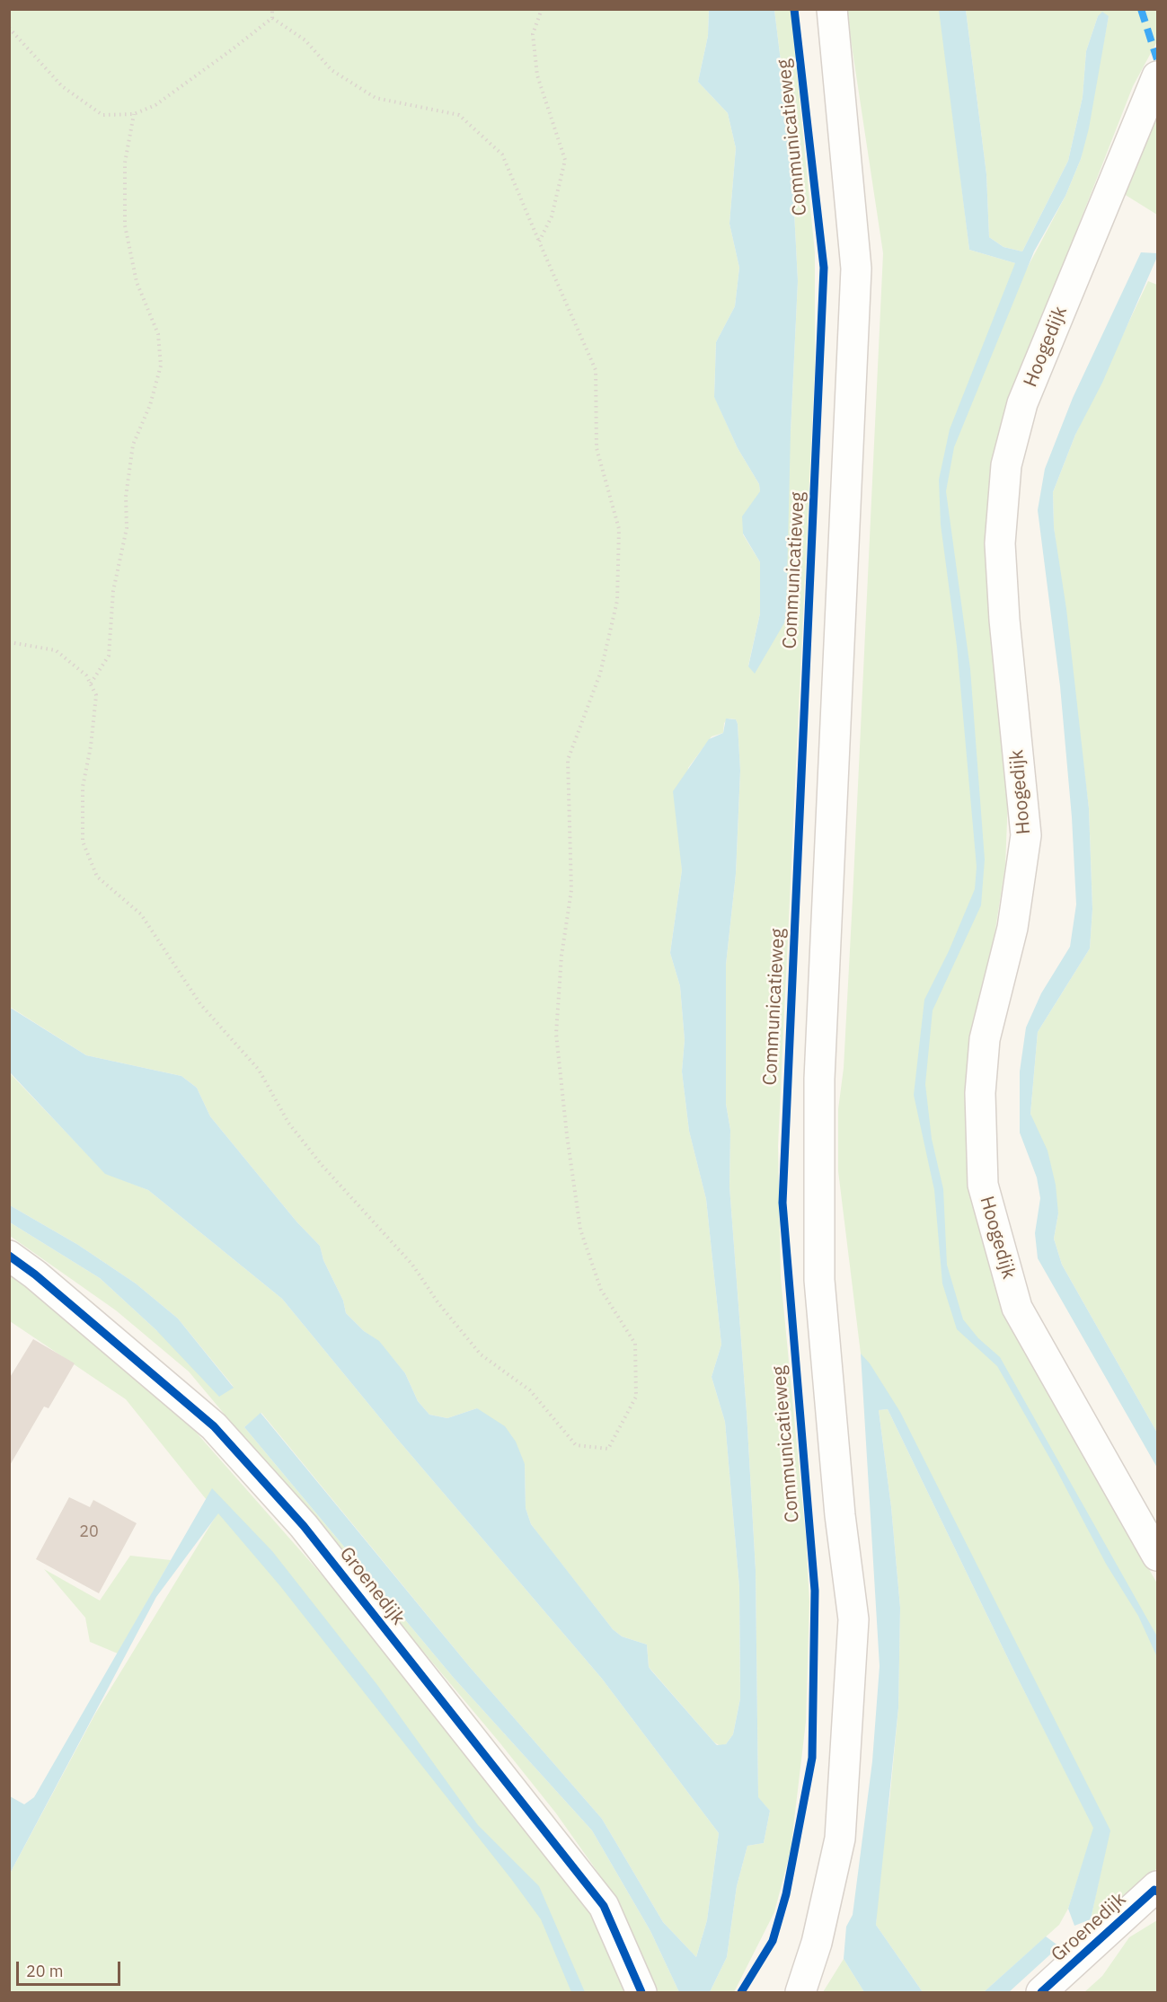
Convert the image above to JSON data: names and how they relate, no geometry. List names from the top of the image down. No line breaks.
{"streets":{"street":["Hoogedijk","Groenedijk"],"cycle path":["Communicatieweg"]},"house_numbers":["20"],"scale_bar":"20 m"}
